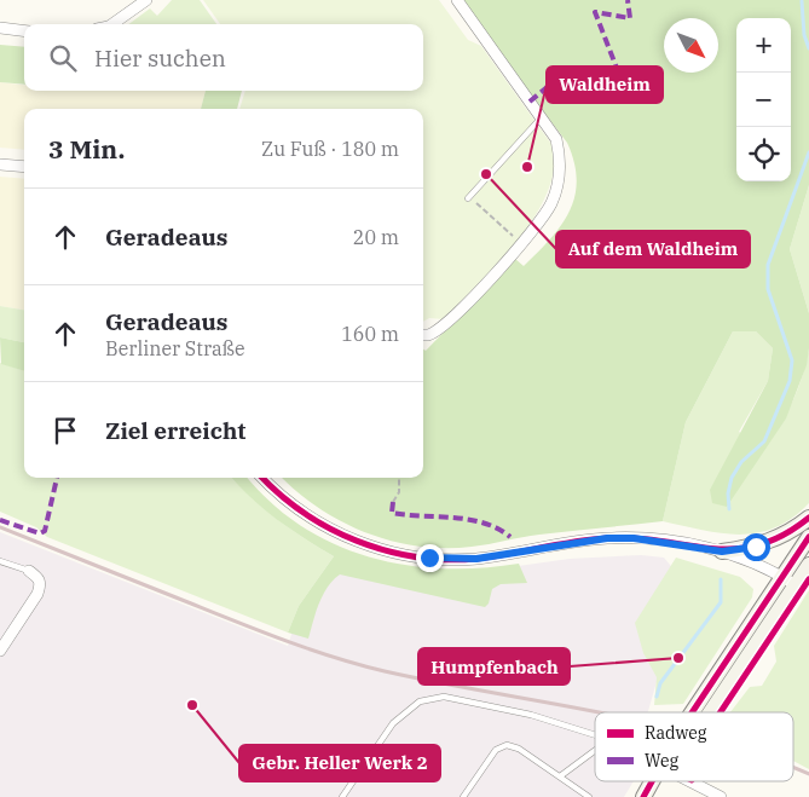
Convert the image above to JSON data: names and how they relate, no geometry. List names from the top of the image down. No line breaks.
{"places":["Waldheim","Auf dem Waldheim","Humpfenbach","Gebr. Heller Werk 2"],"legend":["Radweg","Weg"],"north":"bottom right","page":{"map_buttons":["+","−"],"search":"Hier suchen","heading":["3 Min.","Zu Fuß · 180 m"],"list":[["Geradeaus","20 m"],["Geradeaus","Berliner Straße","160 m"],"Ziel erreicht"]}}
